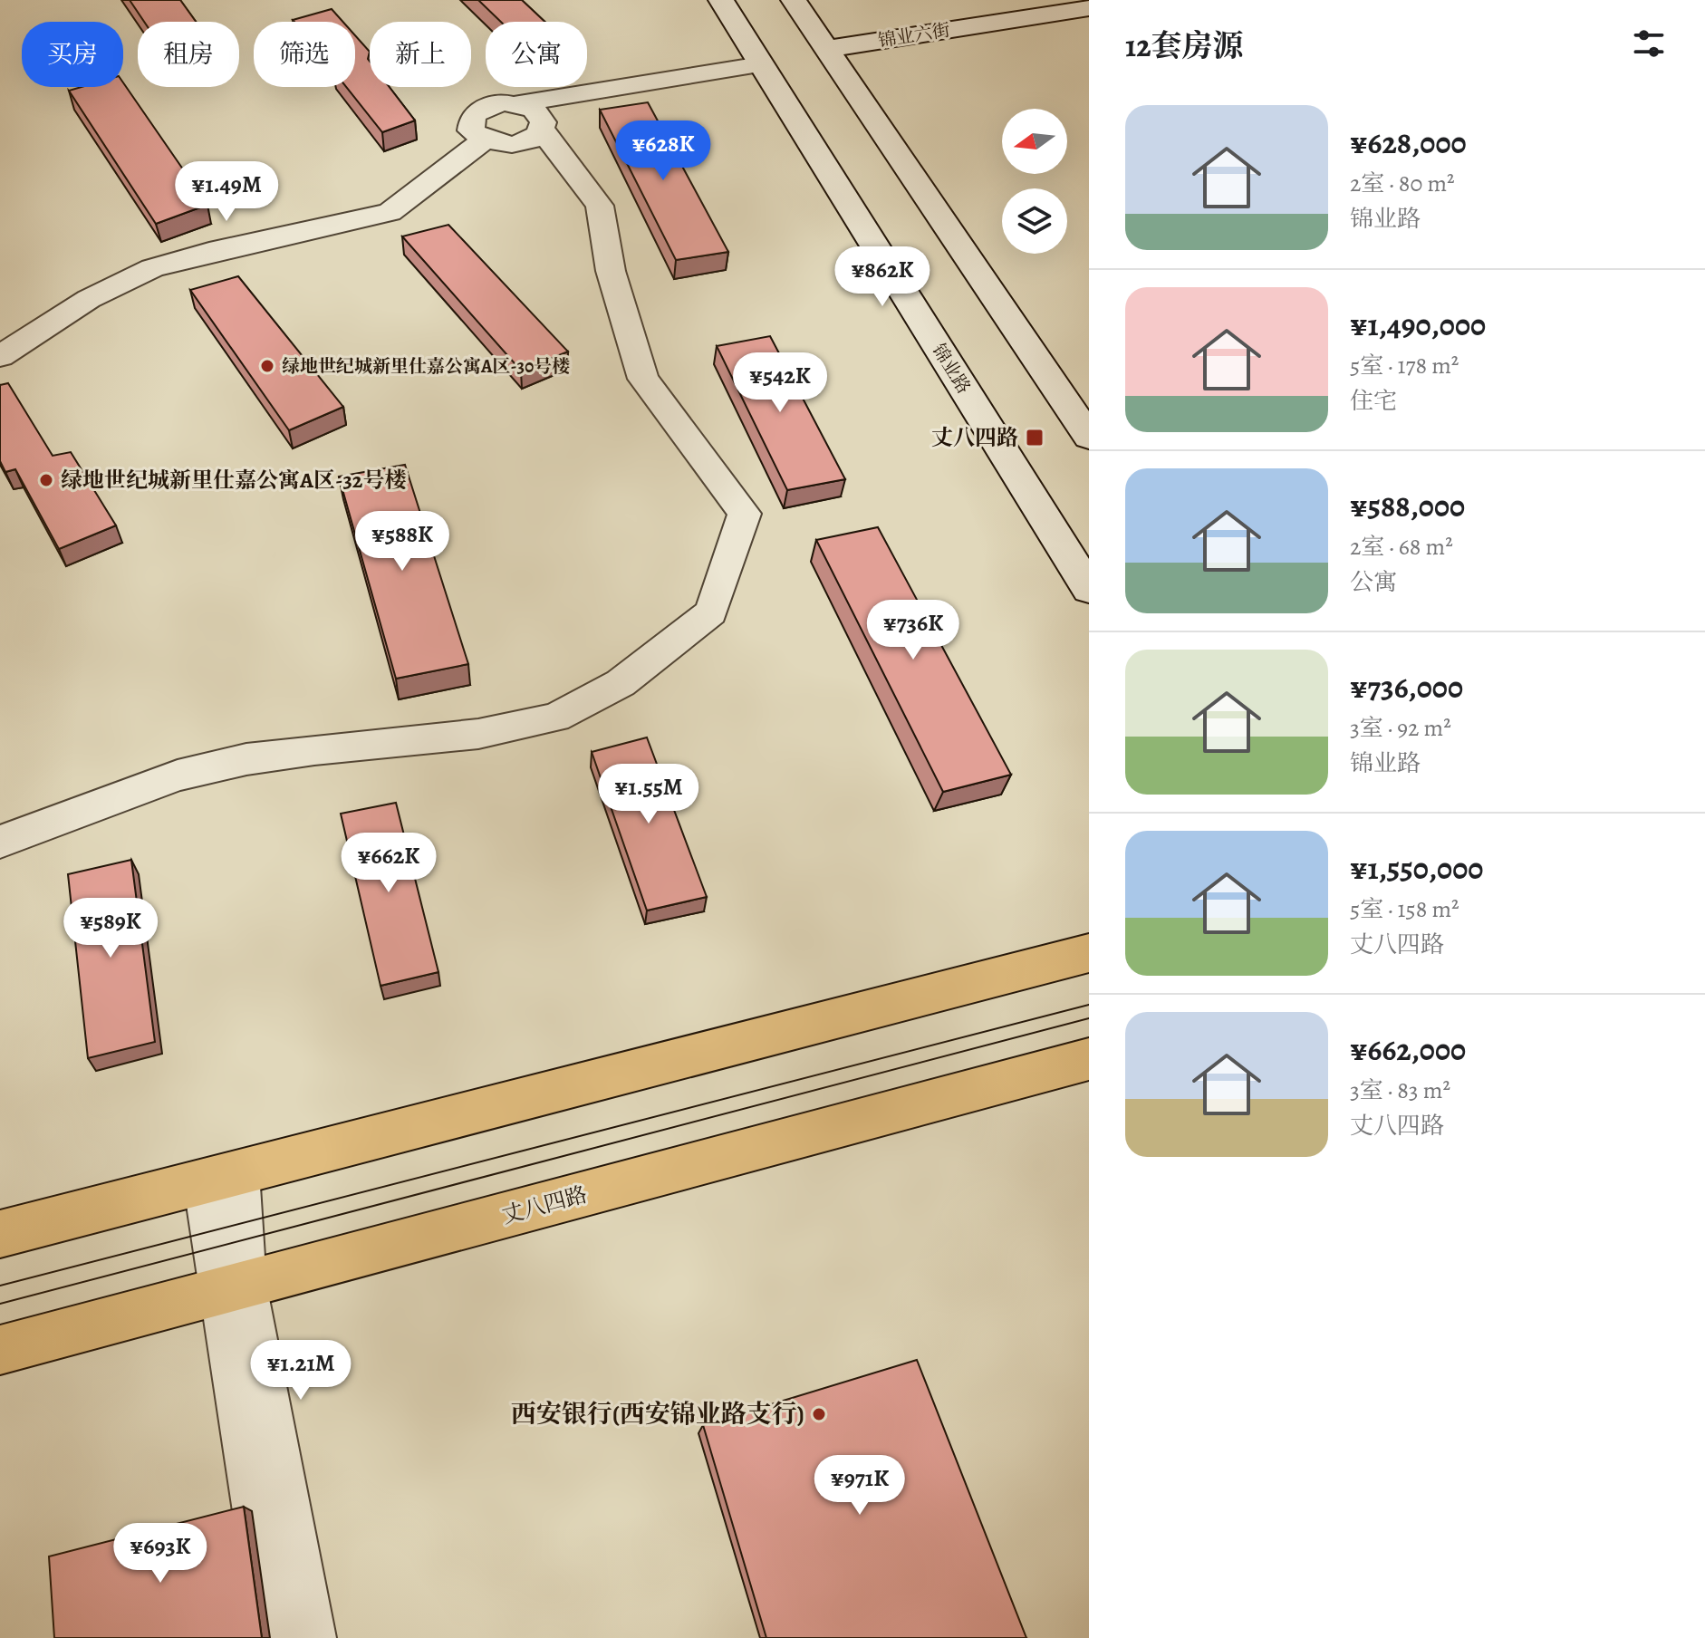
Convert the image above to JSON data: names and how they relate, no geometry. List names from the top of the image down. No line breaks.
{"streets":{"main road":["锦业六街","锦业路","丈八四路"]},"places":{"other":["绿地世纪城新里仕嘉公寓A区-30号楼","绿地世纪城新里仕嘉公寓A区-32号楼","西安银行(西安锦业路支行)"],"transit":["丈八四路"]},"north":"left","page":{"heading":"12套房源","chip":["买房","租房","筛选","新上","公寓"],"list":[{"name":"¥628,000","note":"2室 · 80 m² · 锦业路"},{"name":"¥1,490,000","note":"5室 · 178 m² · 住宅"},{"name":"¥588,000","note":"2室 · 68 m² · 公寓"},{"name":"¥736,000","note":"3室 · 92 m² · 锦业路"},{"name":"¥1,550,000","note":"5室 · 158 m² · 丈八四路"},{"name":"¥662,000","note":"3室 · 83 m² · 丈八四路"}],"price":["¥628K","¥1.49M","¥862K","¥542K","¥588K","¥736K","¥1.55M","¥662K","¥589K","¥1.21M","¥971K","¥693K"]}}
